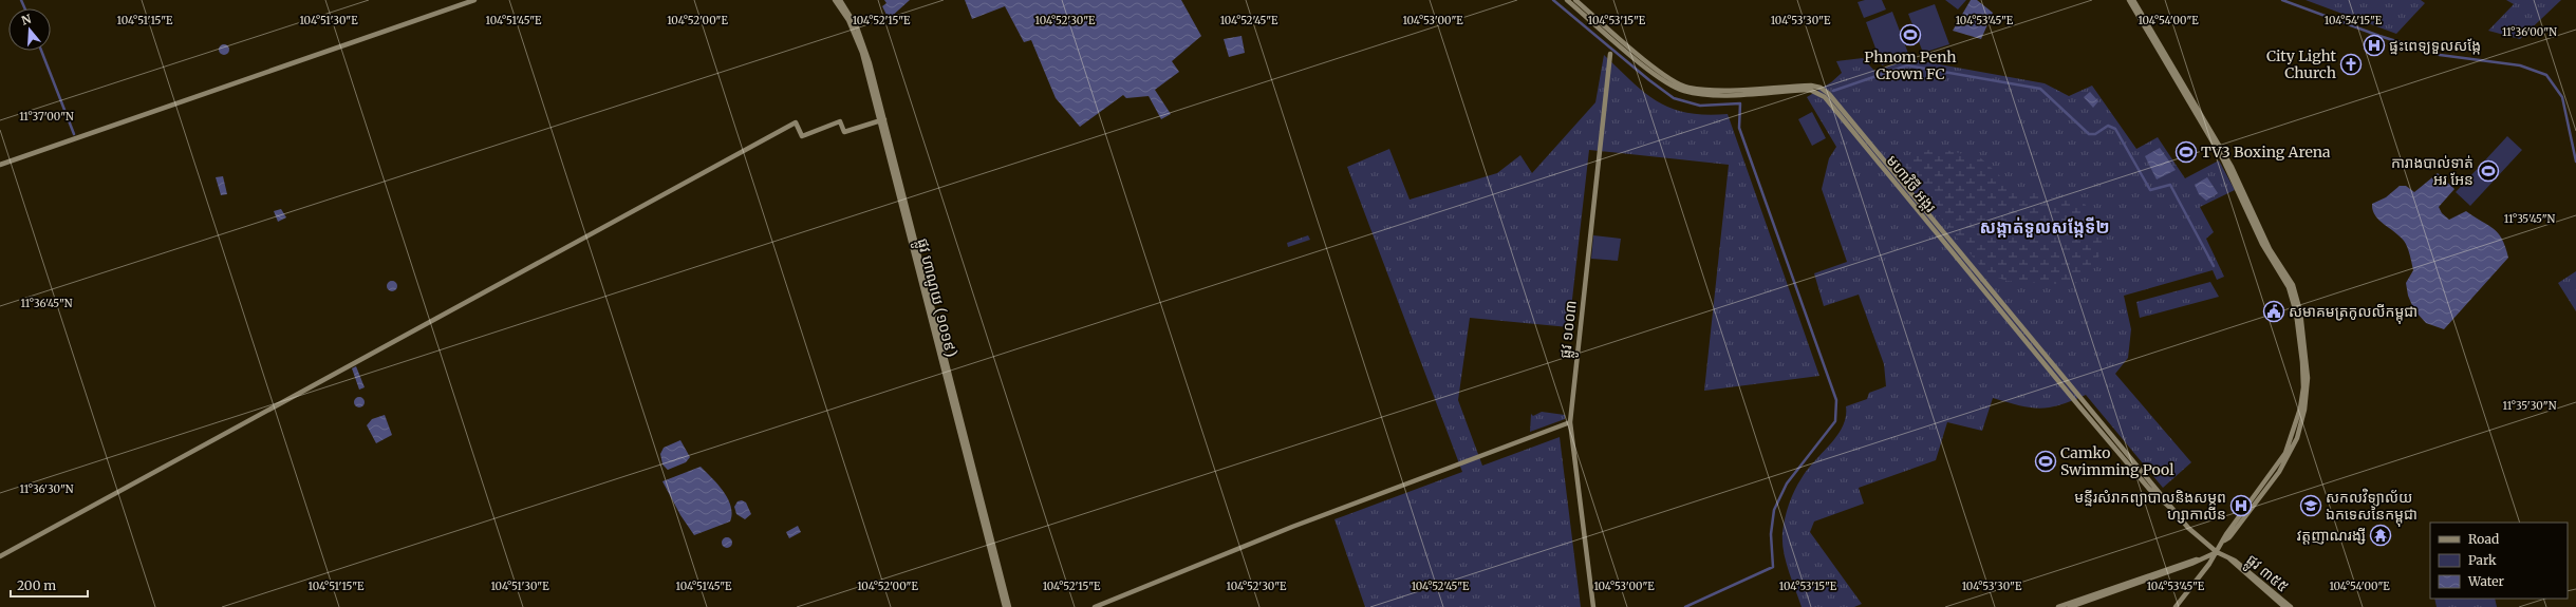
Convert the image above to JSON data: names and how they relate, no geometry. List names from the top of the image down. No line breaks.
{"streets":{"main road":["មហាវិថី អង្គរ","ផ្លូវ ហាណូយ (១០១៩)","ផ្លូវ ១០០៣","ផ្លូវ ៣៥៥"]},"crossings":[["មហាវិថី អង្គរ","ផ្លូវ ៣៥៥"]],"districts":["សង្កាត់ទួលសង្កែទី២"],"places":{"sports":["Phnom Penh Crown FC","TV3 Boxing Arena","ការាងបាល់ទាត់ អរ អែន","Camko Swimming Pool"],"hospital":["ផ្ទះពេទ្យទួលសង្កែ","មន្ទីរសំរាកព្យាបាលនិងសម្ភព ហ្សាកាលីន"],"church":["City Light Church"],"public building":["សមាគមត្រកូលលីកម្ពុជា"],"school or university":["សកលវិទ្យាល័យ ឯកទេសនៃកម្ពុជា"],"temple":["វត្តញាណរង្សី"]},"legend":["Road","Park","Water"],"scale_bar":"200 m","north":"top","coordinates":["104°51'15\"E","104°51'30\"E","104°51'45\"E","104°52'00\"E","104°52'15\"E","104°52'30\"E","104°52'45\"E","104°53'00\"E","104°53'15\"E","104°53'30\"E","104°53'45\"E","104°54'00\"E","104°54'15\"E","11°36'00\"N","11°37'00\"N","11°35'45\"N","11°36'45\"N","11°35'30\"N","11°36'30\"N"]}
